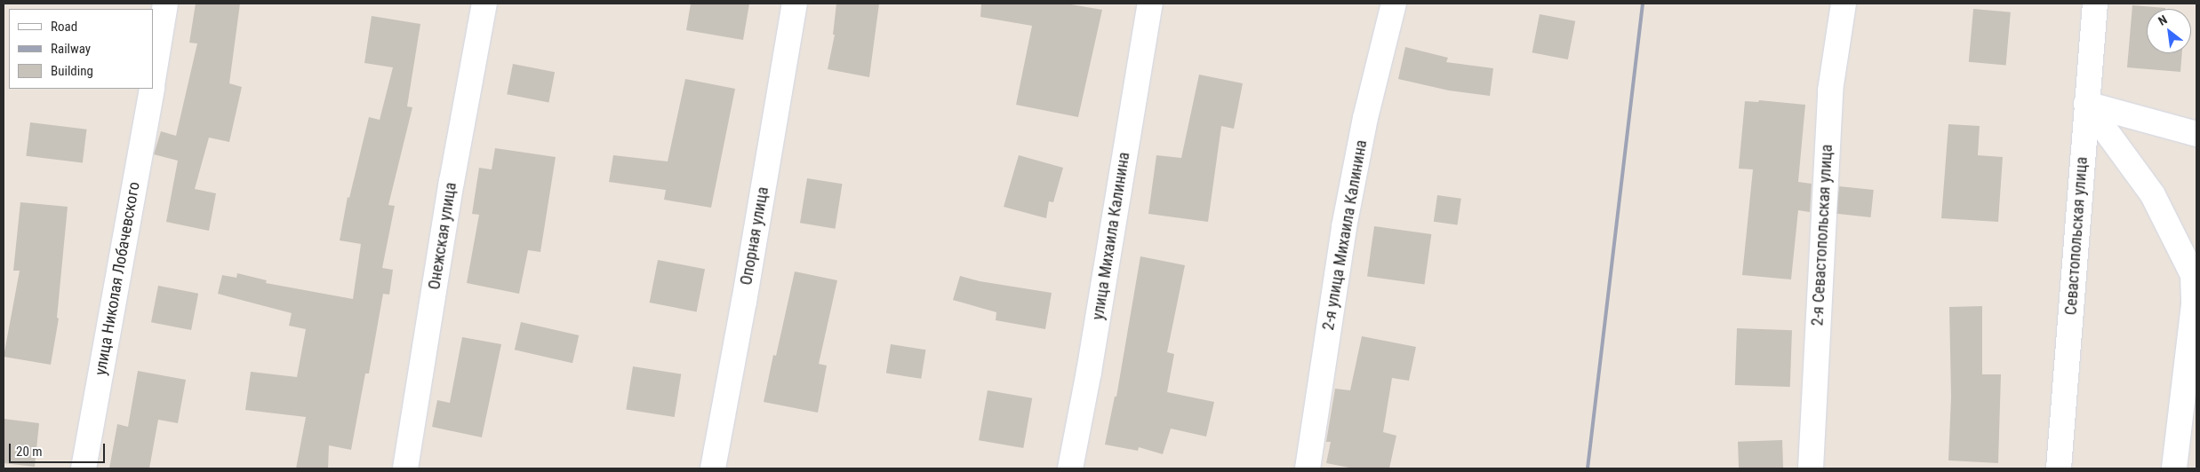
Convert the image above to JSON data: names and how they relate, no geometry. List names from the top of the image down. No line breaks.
{"streets":{"street":["2-я улица Михаила Калинина","2-я Севастопольская улица","Онежская улица","Опорная улица","улица Михаила Калинина","Севастопольская улица","улица Николая Лобачевского"]},"legend":["Road","Railway","Building"],"scale_bar":"20 m","north":"top left"}
